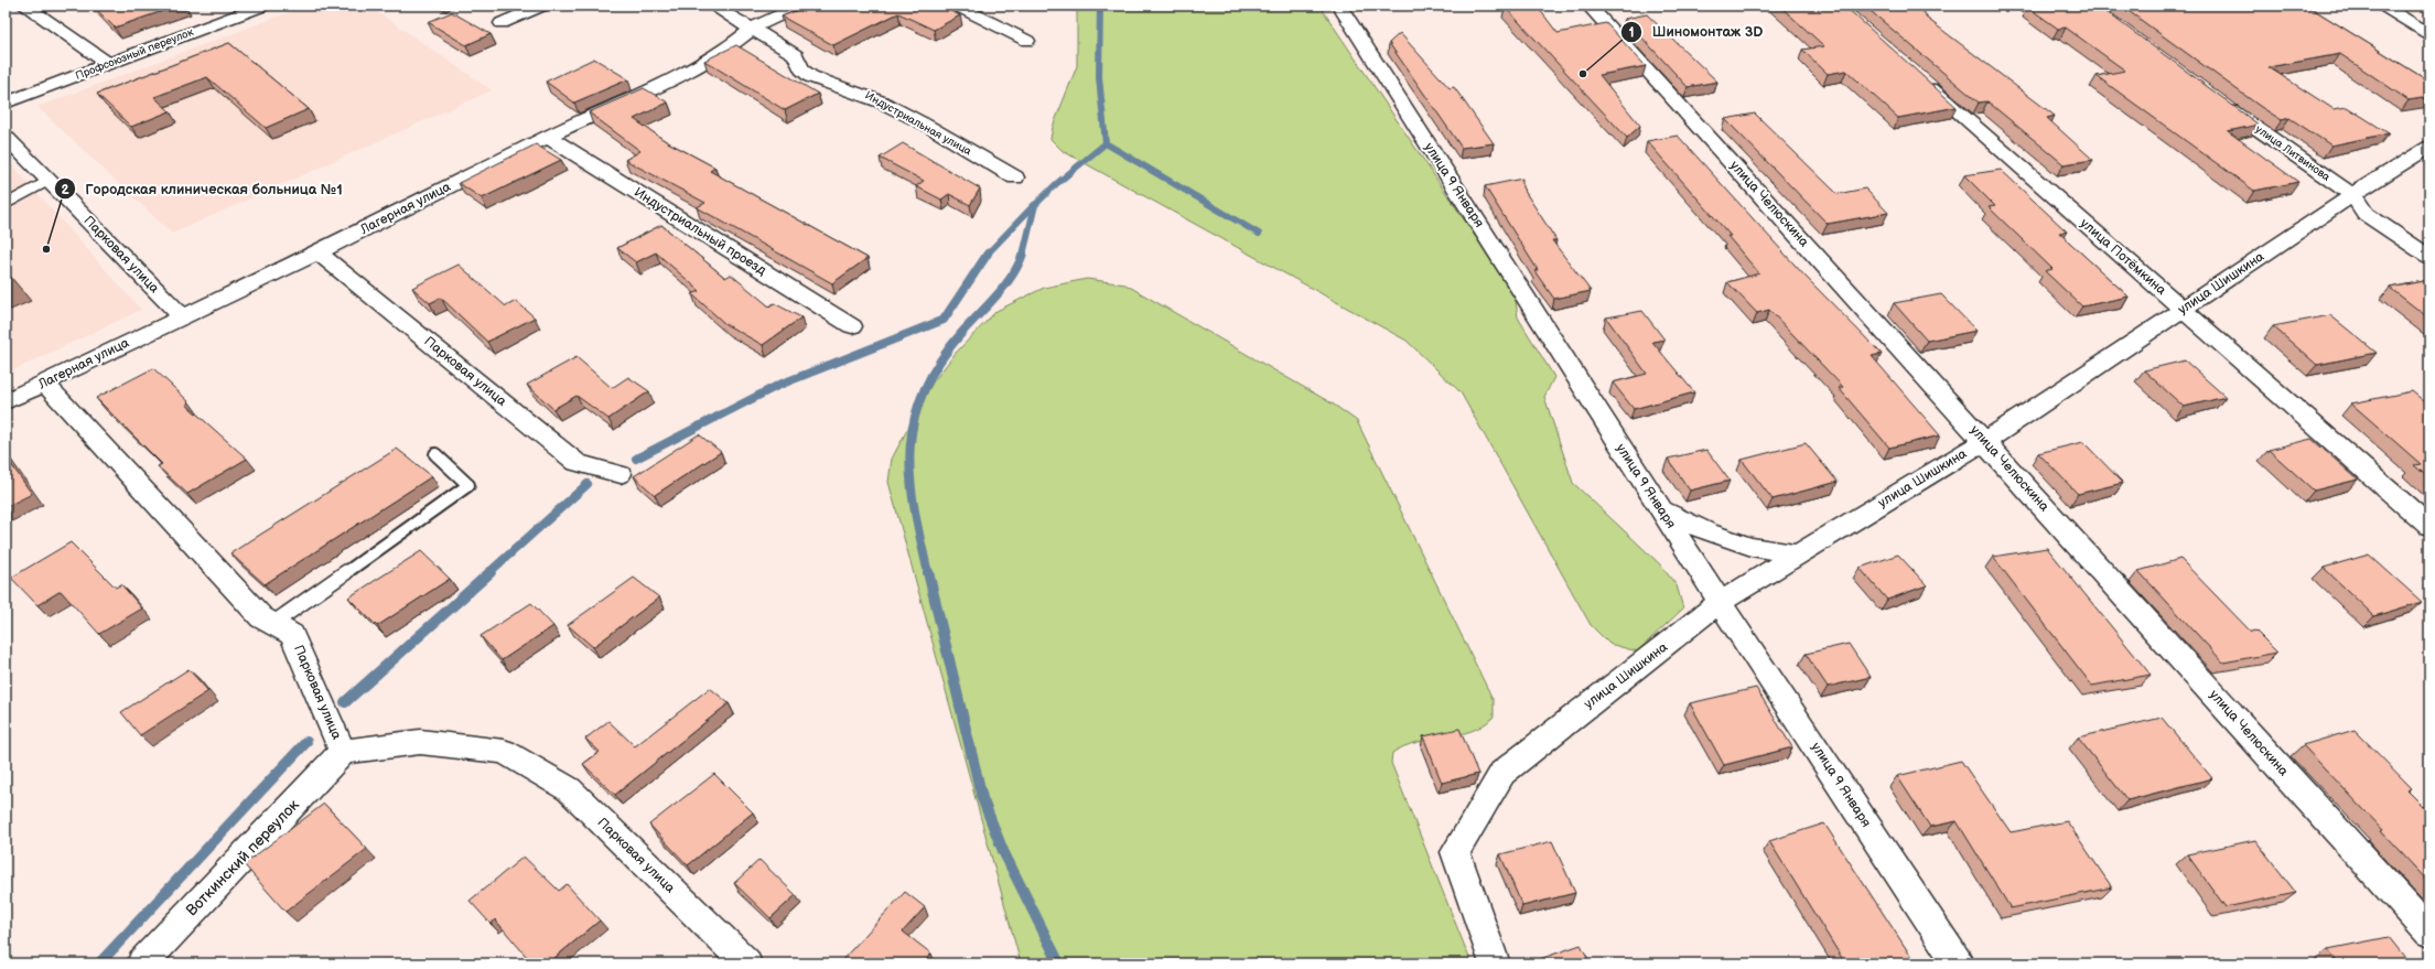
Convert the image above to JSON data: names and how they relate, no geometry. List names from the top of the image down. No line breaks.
{"streets":{"street":["Профсоюзный переулок","Индустриальная улица","улица Литвинова","улица 9 Января","улица Челюскина","Лагерная улица","Индустриальный проезд","Парковая улица","улица Потёмкина","улица Шишкина","Воткинский переулок"]},"crossings":[["Индустриальная улица","Лагерная улица"],["улица Литвинова","улица Шишкина"],["улица 9 Января","улица Шишкина"],["улица Челюскина","улица Шишкина"],["Лагерная улица","Индустриальный проезд"],["Лагерная улица","Парковая улица"],["Парковая улица","Воткинский переулок"],["улица Потёмкина","улица Шишкина"]],"places":["Шиномонтаж 3D","Городская клиническая больница №1"]}
